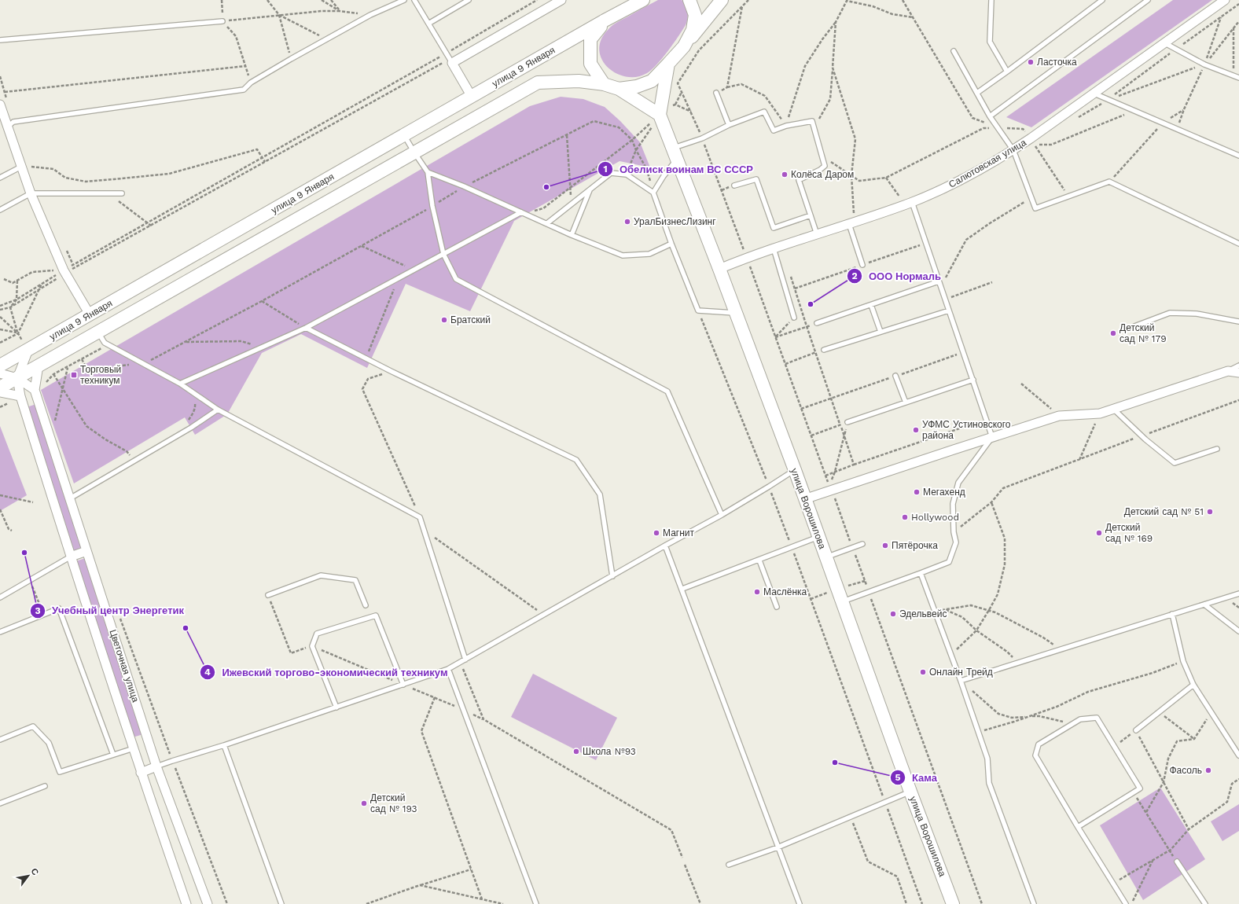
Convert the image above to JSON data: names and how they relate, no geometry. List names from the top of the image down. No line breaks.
{"streets":{"main road":["улица 9 Января","улица Ворошилова"],"street":["Салютовская улица","Цветочная улица"]},"crossings":[["улица 9 Января","Цветочная улица"],["Салютовская улица","улица Ворошилова"]],"places":{"other":["Ласточка","Колёса Даром","Обелиск воинам ВС СССР","УралБизнесЛизинг","ООО Нормаль","Братский","Детский сад № 179","УФМС Устиновского района","Мегахенд","Детский сад № 51","Hollywood","Магнит","Детский сад № 169","Пятёрочка","Учебный центр Энергетик","Маслёнка","Эдельвейс","Ижевский торгово-экономический техникум","Онлайн Трейд","Школа №93","Кама","Фасоль","Детский сад № 193"],"transit":["Торговый техникум"]},"north":"top right"}
